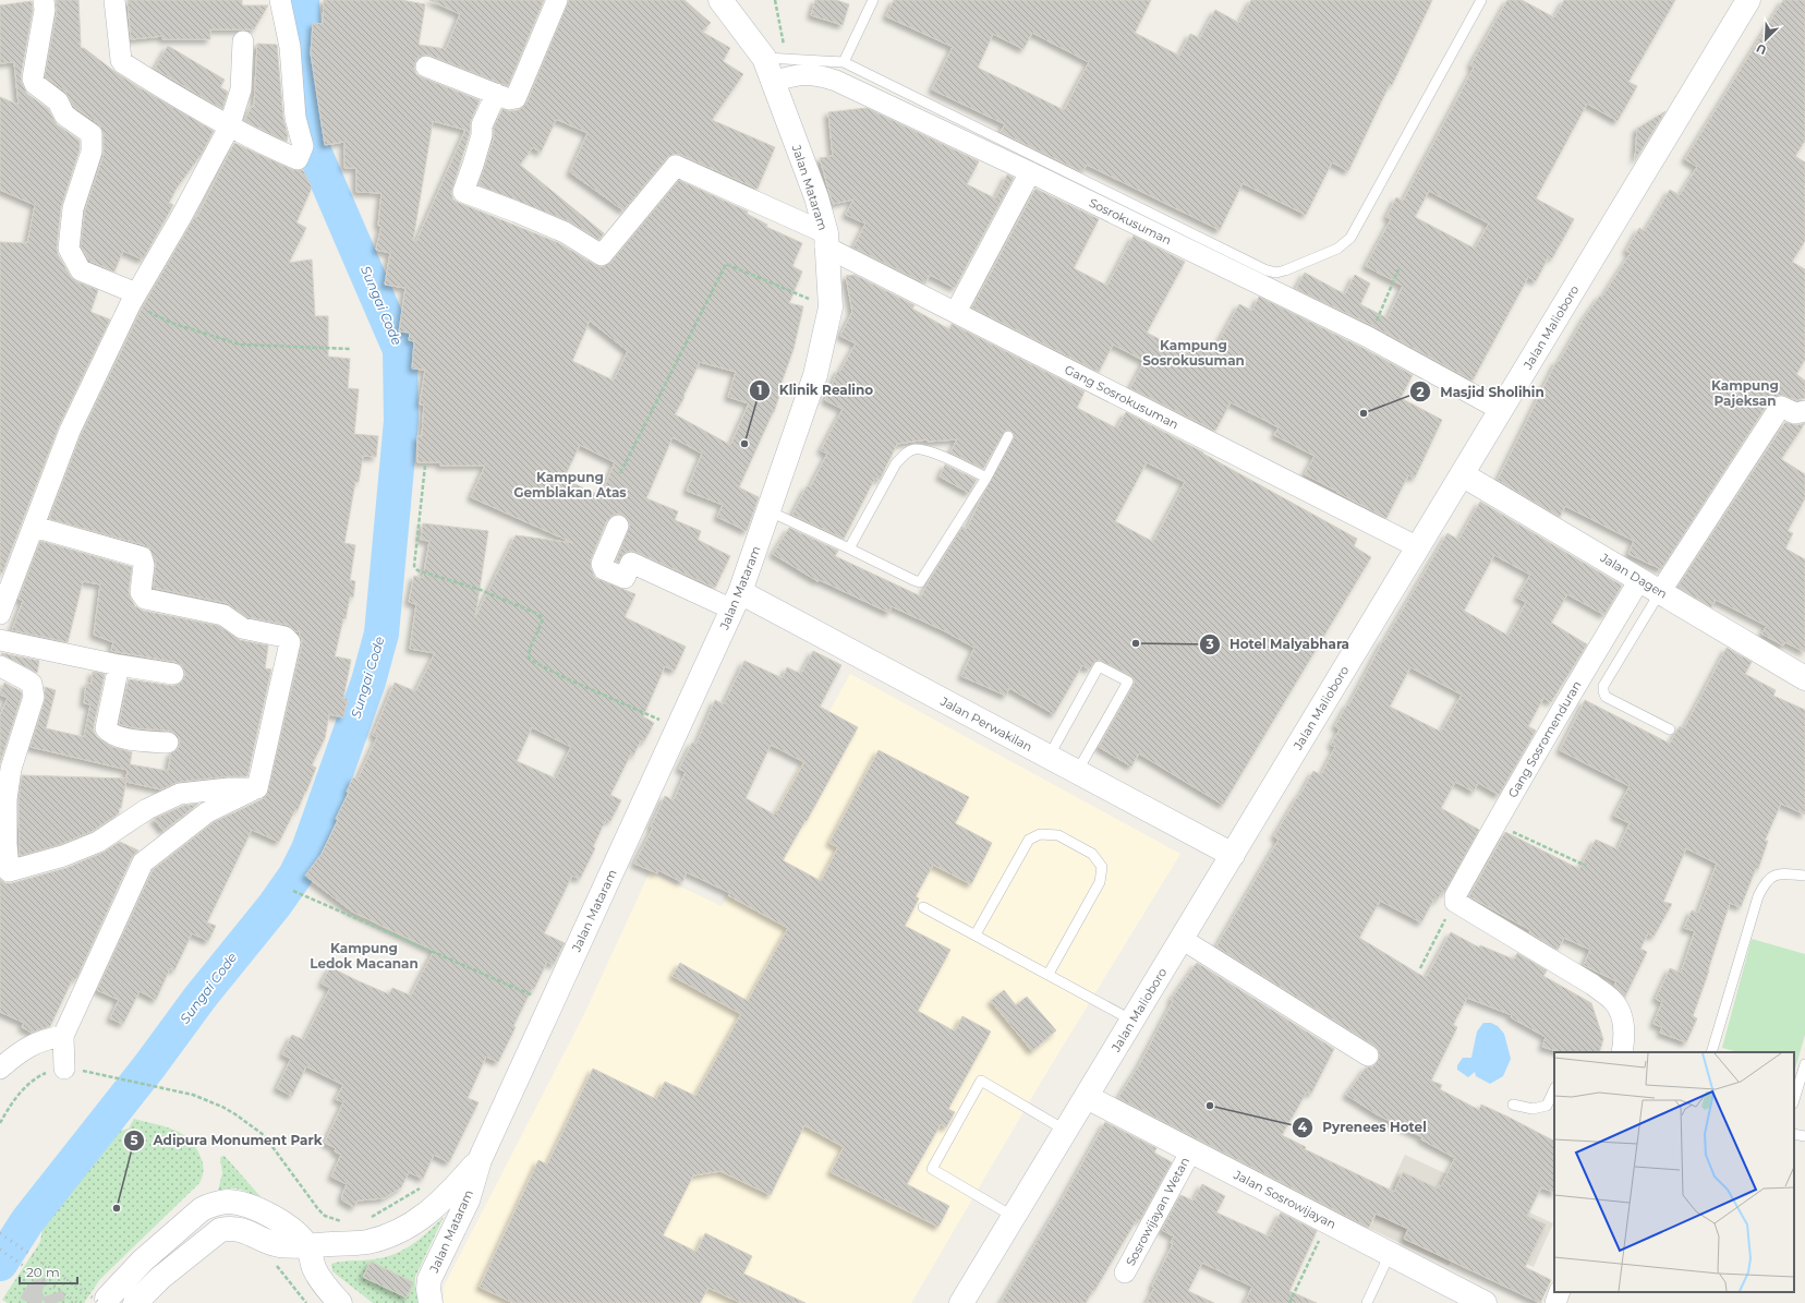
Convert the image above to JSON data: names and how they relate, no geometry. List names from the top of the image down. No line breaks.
{"streets":{"main road":["Jalan Mataram","Jalan Malioboro","Jalan Dagen","Jalan Perwakilan","Jalan Sosrowijayan"],"street":["Sosrokusuman","Gang Sosrokusuman","Gang Sosromenduran","Sosrowijayan Wetan"]},"crossings":[["Jalan Mataram","Sosrokusuman"],["Jalan Mataram","Gang Sosrokusuman"],["Jalan Mataram","Jalan Perwakilan"],["Sosrokusuman","Jalan Malioboro"],["Jalan Malioboro","Gang Sosrokusuman"],["Jalan Malioboro","Jalan Dagen"],["Jalan Malioboro","Jalan Perwakilan"],["Jalan Malioboro","Jalan Sosrowijayan"],["Jalan Dagen","Gang Sosromenduran"],["Jalan Sosrowijayan","Sosrowijayan Wetan"]],"districts":["Kampung Sosrokusuman","Kampung Pajeksan","Kampung Gemblakan Atas","Kampung Ledok Macanan"],"water":["Sungai Code"],"places":["Masjid Sholihin","Klinik Realino","Hotel Malyabhara","Pyrenees Hotel","Adipura Monument Park"],"scale_bar":"20 m","north":"bottom left"}
